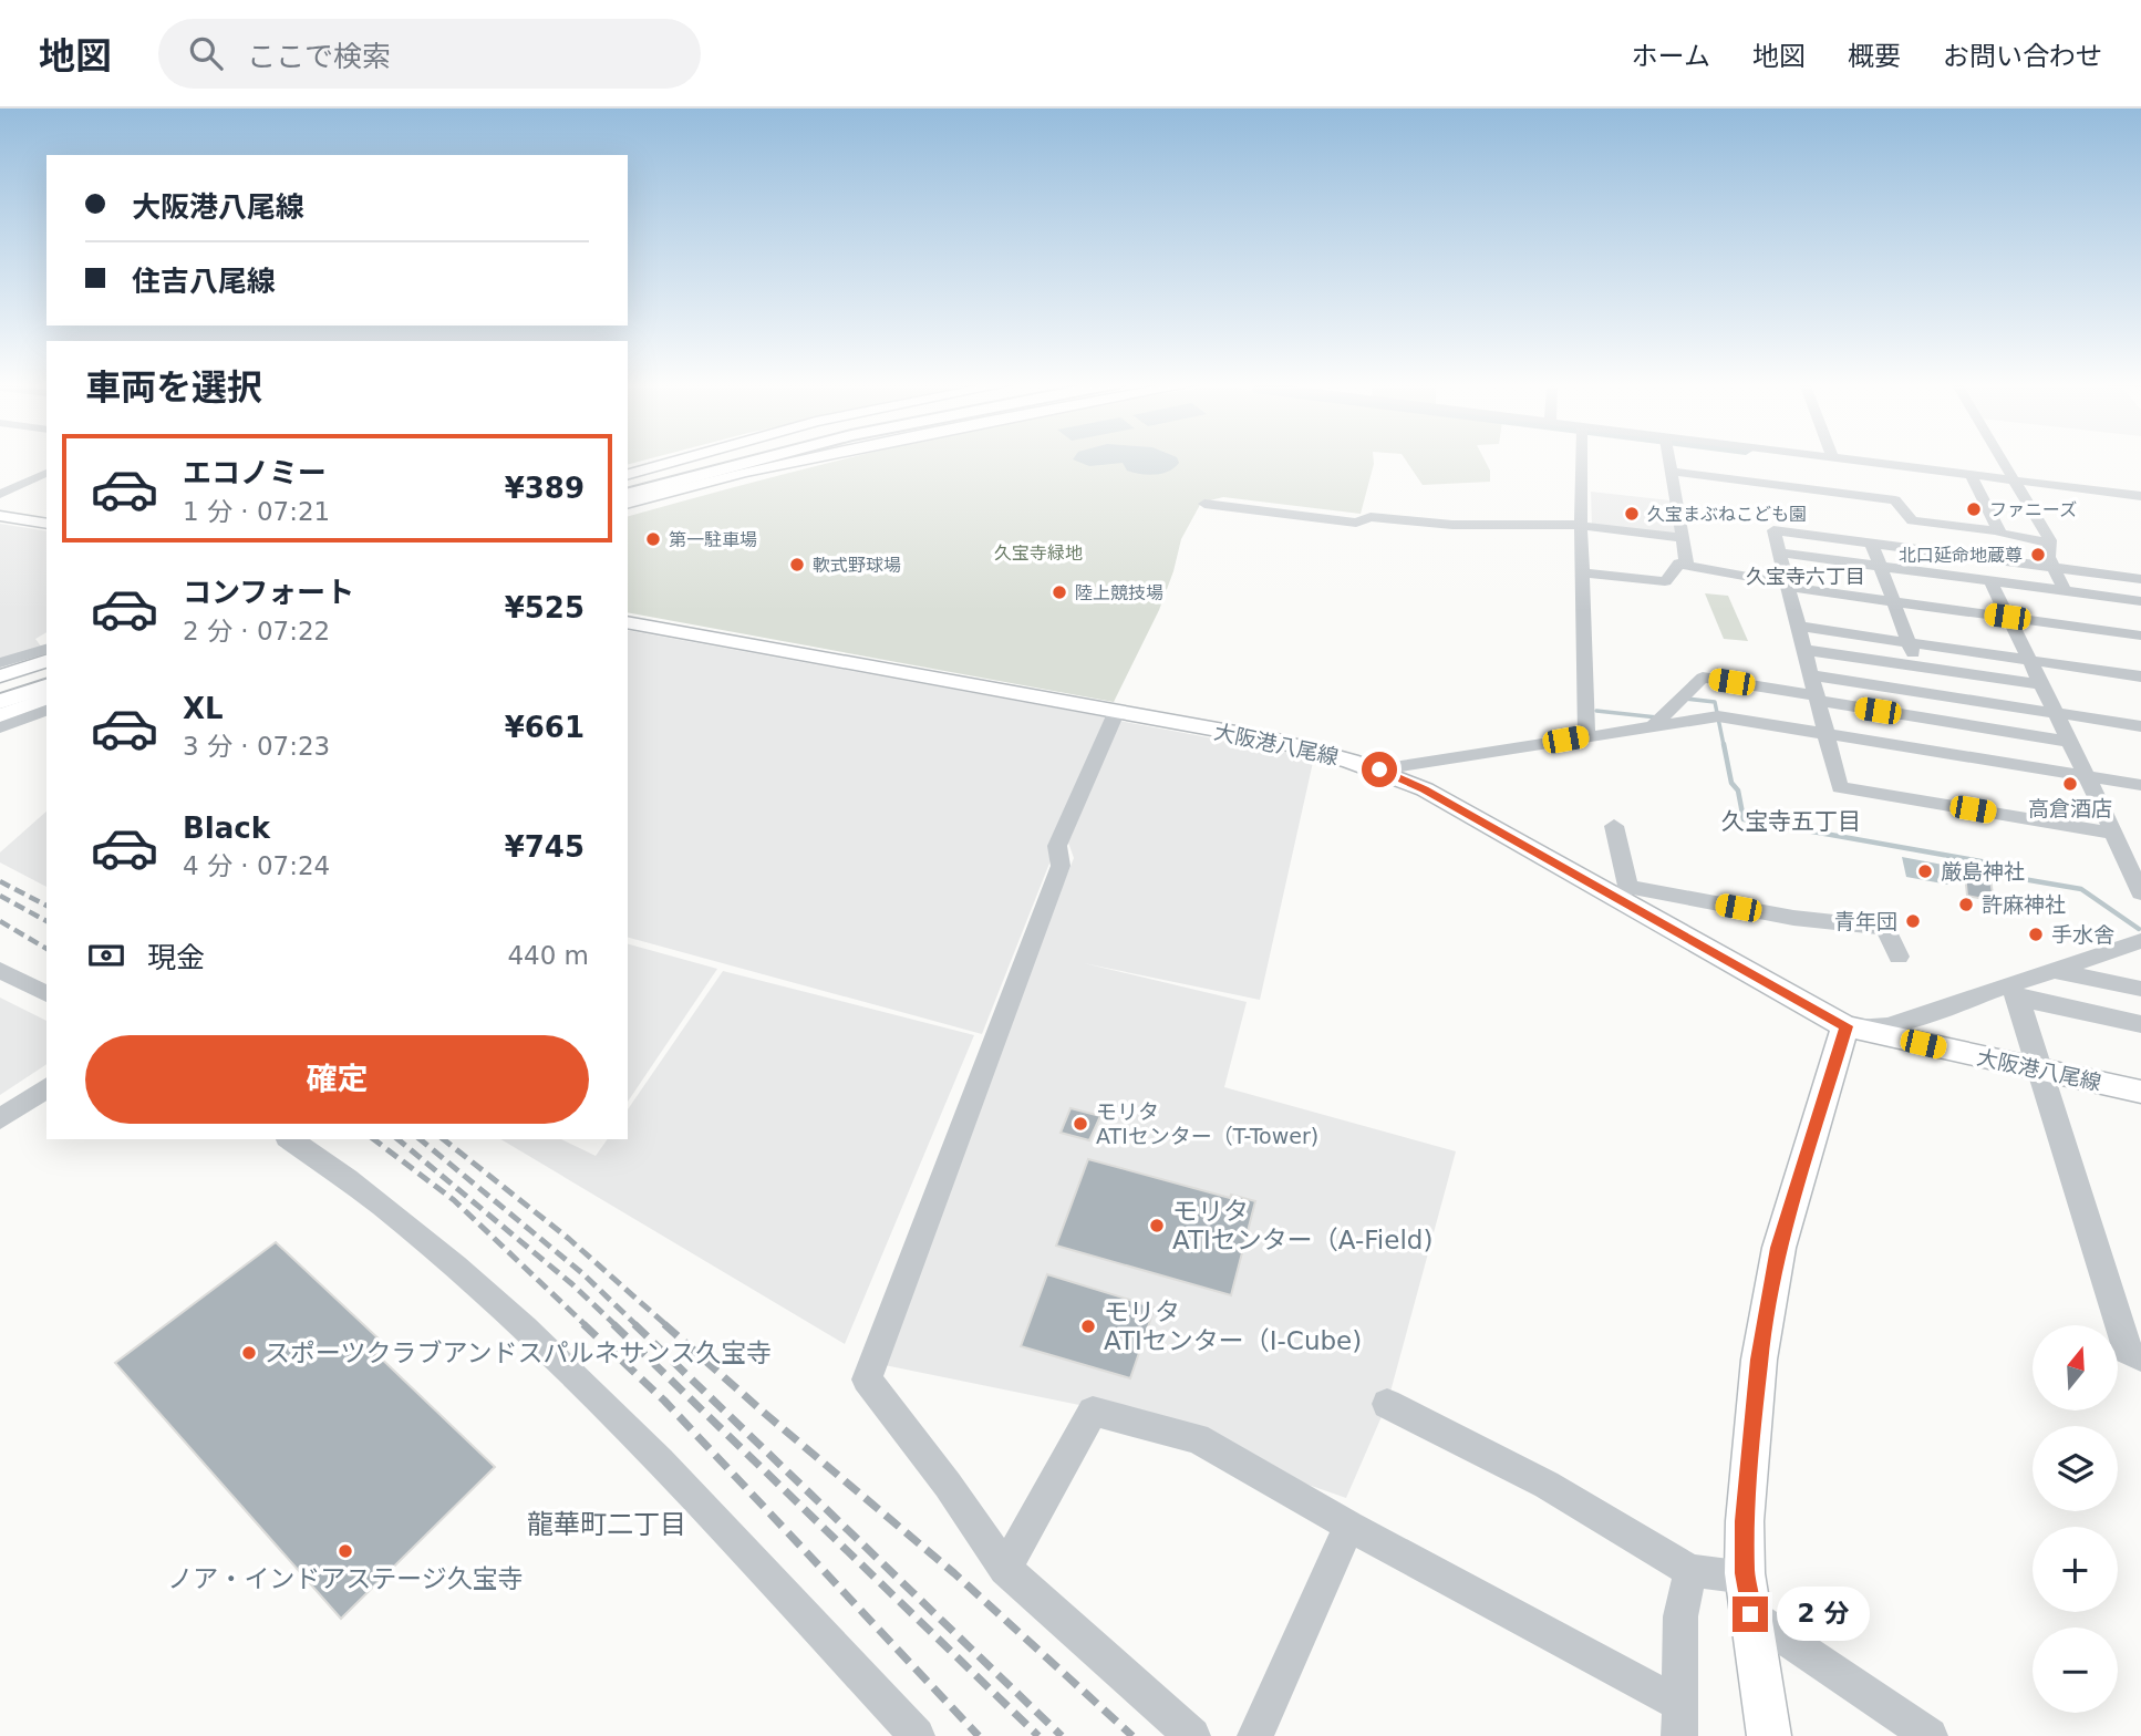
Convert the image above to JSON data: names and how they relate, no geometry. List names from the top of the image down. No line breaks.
{"streets":{"main road":["大阪港八尾線"]},"districts":["久宝寺六丁目","久宝寺五丁目","龍華町二丁目"],"parks":["久宝寺緑地"],"places":["ファニーズ","久宝まぶねこども園","第一駐車場","北口延命地蔵尊","軟式野球場","陸上競技場","高倉酒店","厳島神社","許麻神社","青年団","手水舎","モリタ ATIセンター（T-Tower)","モリタ ATIセンター（A-Field)","モリタ ATIセンター（I-Cube)","スポーツクラブアンドスパルネサンス久宝寺","ノア・インドアステージ久宝寺"],"north":"top","page":{"header":"地図","search":"ここで検索","nav":["ホーム","地図","概要","お問い合わせ"],"banner":["大阪港八尾線","住吉八尾線"],"heading":"車両を選択","list":[{"name":"エコノミー","note":"1 分 · 07:21","value":"¥389"},{"name":"コンフォート","note":"2 分 · 07:22","value":"¥525"},{"name":"XL","note":"3 分 · 07:23","value":"¥661"},{"name":"Black","note":"4 分 · 07:24","value":"¥745"}],"pay":["現金","440 m"],"buttons":"確定","map_buttons":["+","−"],"bubble":"2 分"}}
